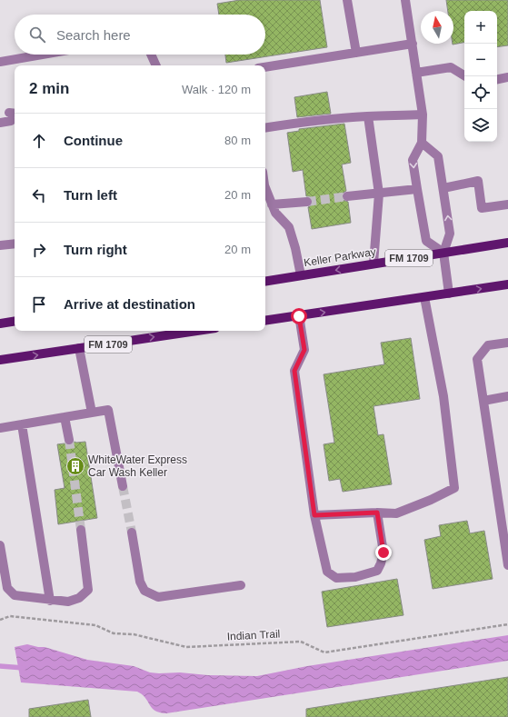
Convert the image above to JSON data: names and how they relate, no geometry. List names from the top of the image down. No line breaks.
{"streets":{"main road":["Keller Parkway","FM 1709"],"path":["Indian Trail"]},"places":{"building":["WhiteWater Express Car Wash Keller"]},"north":"top","page":{"map_buttons":["+","−"],"search":"Search here","heading":["2 min","Walk · 120 m"],"list":[["Continue","80 m"],["Turn left","20 m"],["Turn right","20 m"],"Arrive at destination"]}}
